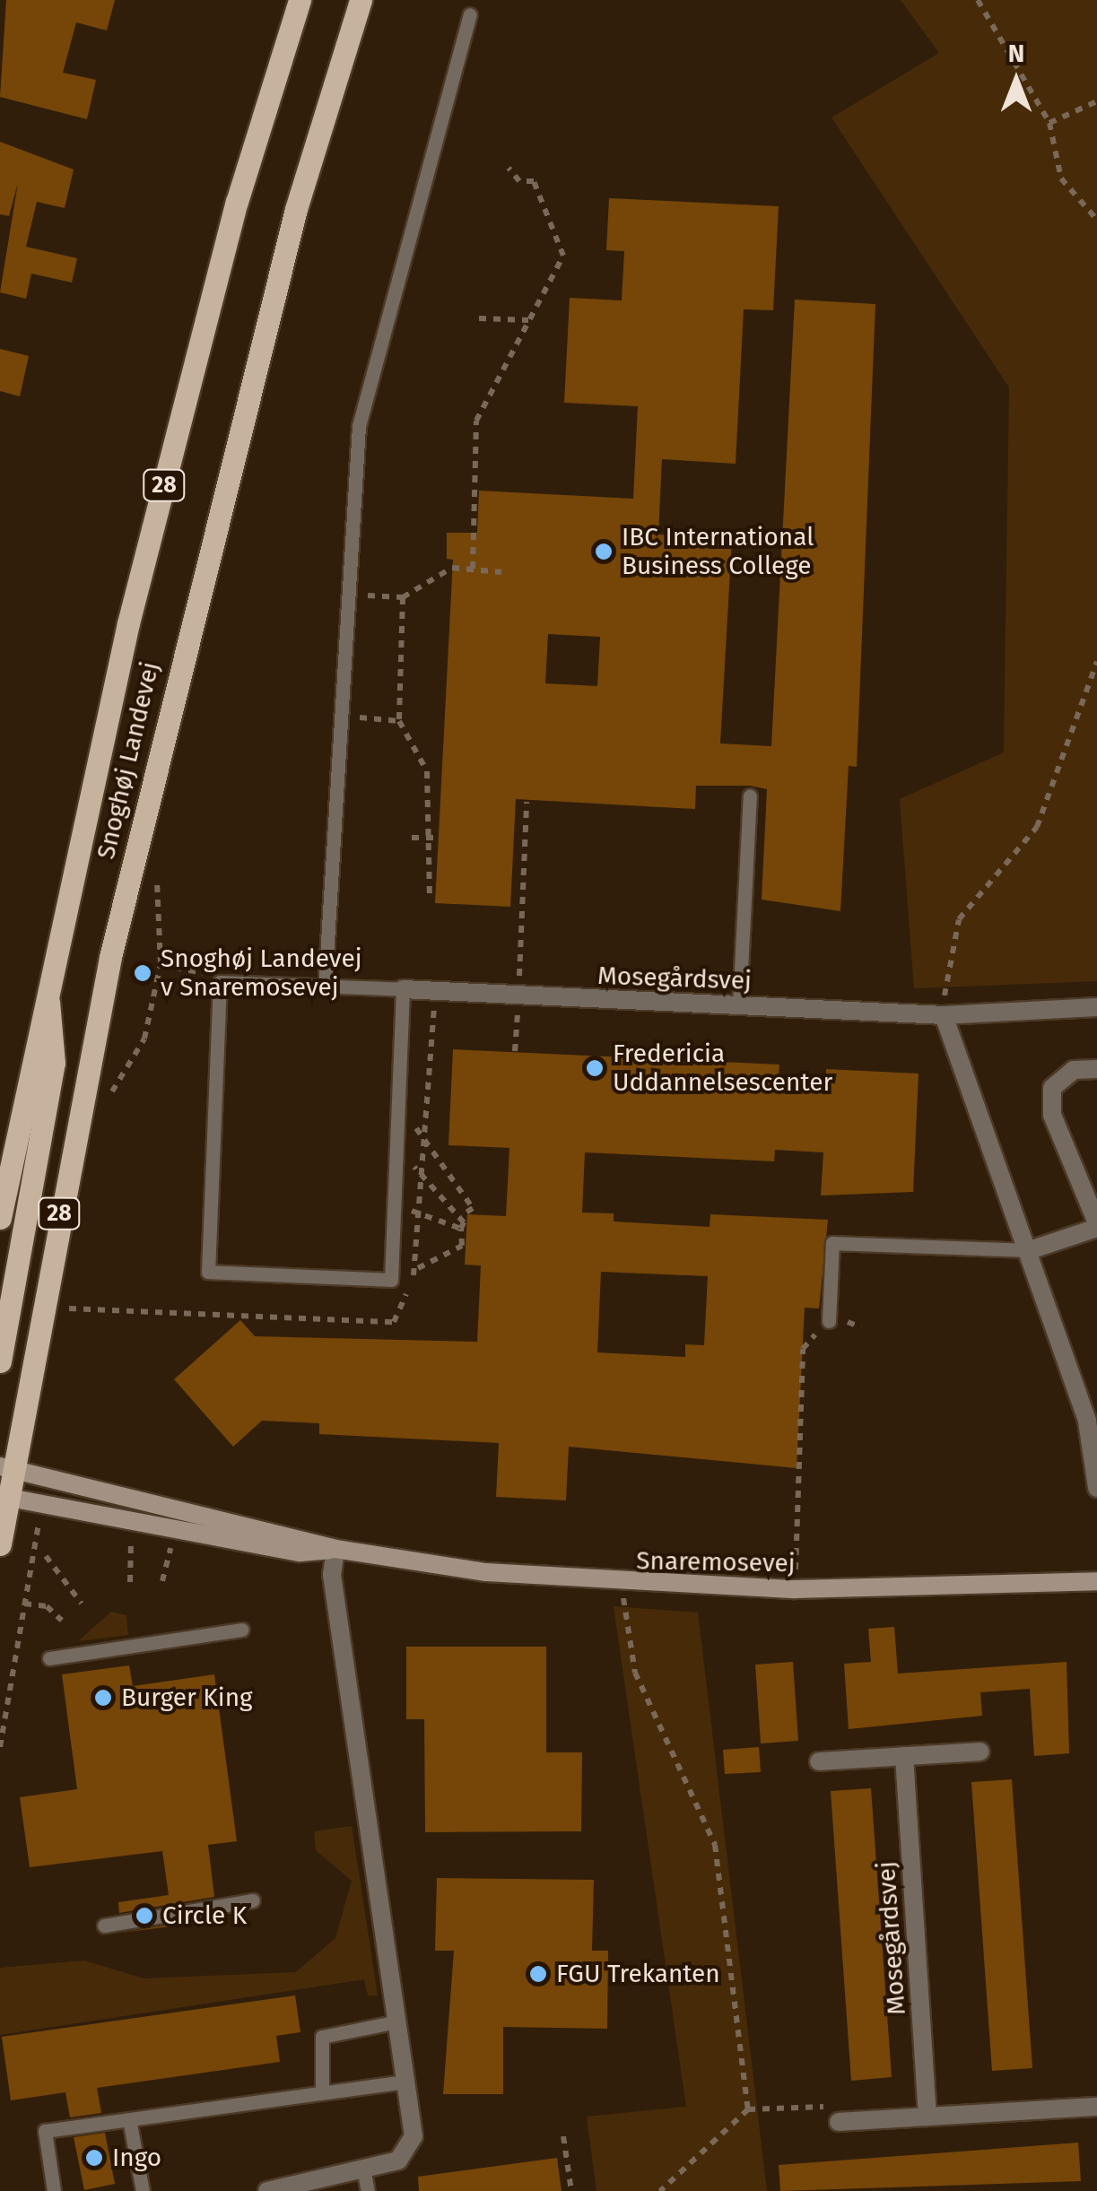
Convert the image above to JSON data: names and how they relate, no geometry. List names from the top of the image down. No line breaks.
{"streets":{"main road":["28","Snoghøj Landevej"],"street":["Mosegårdsvej","Snaremosevej"]},"crossings":[["Snoghøj Landevej","Snaremosevej"]],"places":["IBC International Business College","Snoghøj Landevej v Snaremosevej","Fredericia Uddannelsescenter","Burger King","Circle K","FGU Trekanten","Ingo"],"north":"top"}
